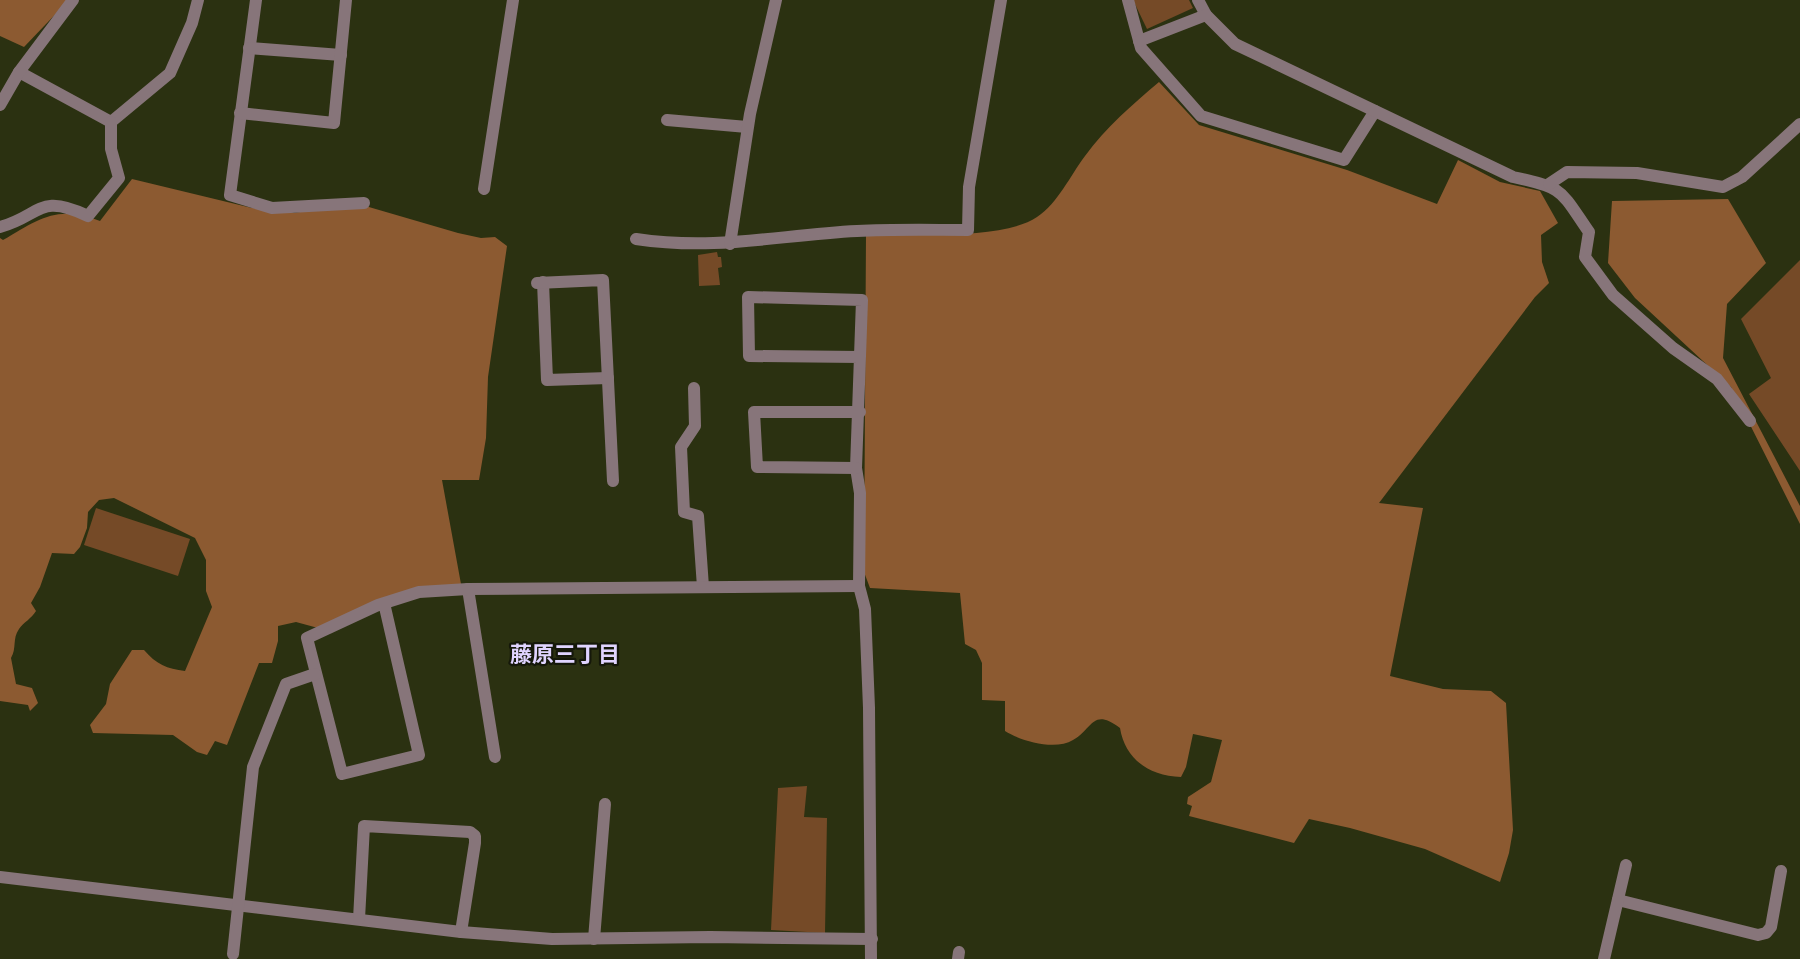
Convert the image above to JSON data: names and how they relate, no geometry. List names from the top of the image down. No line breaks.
{"districts":["藤原三丁目"]}
